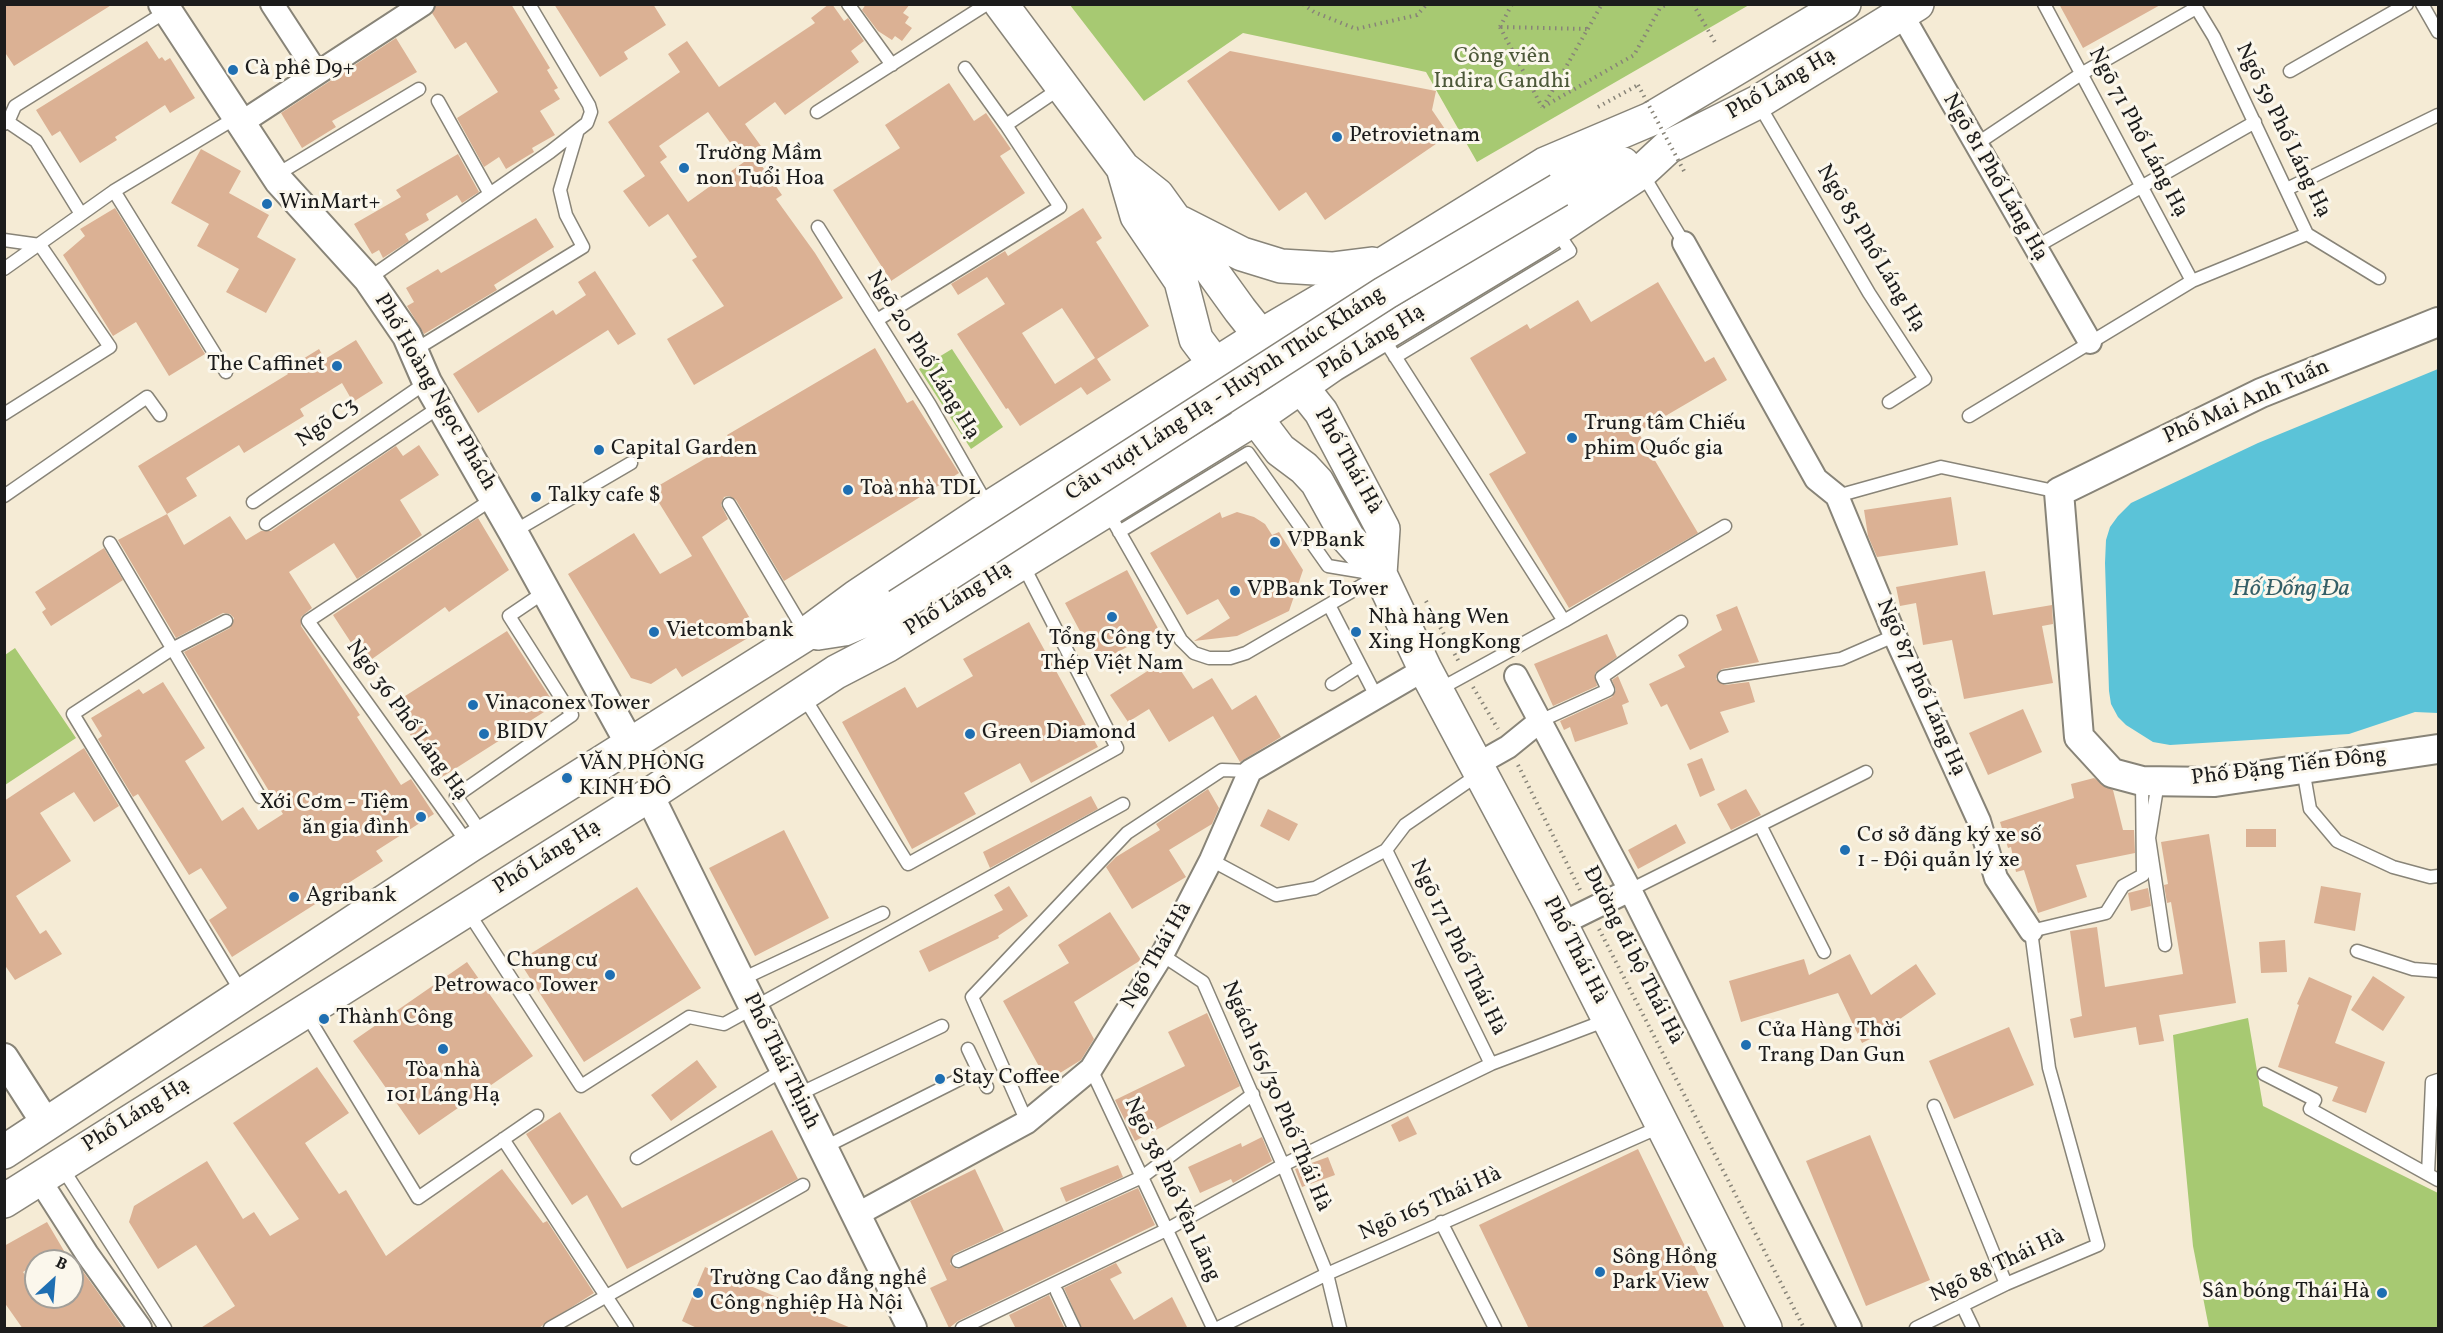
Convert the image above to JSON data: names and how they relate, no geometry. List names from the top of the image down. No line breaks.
{"streets":{"main road":["Phố Láng Hạ","Cầu vượt Láng Hạ - Huỳnh Thúc Kháng","Phố Thái Hà"],"street":["Ngõ 81 Phố Láng Hạ","Phố Hoàng Ngọc Phách","Phố Mai Anh Tuấn","Ngõ 87 Phố Láng Hạ","Phố Đặng Tiến Đông","Ngõ Thái Hà","Phố Thái Thịnh"],"lane":["Ngõ 59 Phố Láng Hạ","Ngõ 71 Phố Láng Hạ","Ngõ 85 Phố Láng Hạ","Ngõ 20 Phố Láng Hạ","Ngõ C3","Ngõ 36 Phố Láng Hạ","Ngõ 171 Phố Thái Hà","Ngách 165/30 Phố Thái Hà","Ngõ 38 Phố Yên Lãng","Ngõ 165 Thái Hà","Ngõ 88 Thái Hà"],"path":["Đường đi bộ Thái Hà"]},"crossings":[["Phố Láng Hạ","Ngõ 81 Phố Láng Hạ"],["Phố Láng Hạ","Ngõ 85 Phố Láng Hạ"],["Phố Láng Hạ","Ngõ 20 Phố Láng Hạ"],["Phố Láng Hạ","Phố Hoàng Ngọc Phách"],["Phố Láng Hạ","Cầu vượt Láng Hạ - Huỳnh Thúc Kháng"],["Phố Láng Hạ","Phố Thái Hà"],["Phố Láng Hạ","Ngõ 87 Phố Láng Hạ"],["Phố Láng Hạ","Ngõ 36 Phố Láng Hạ"],["Phố Láng Hạ","Phố Thái Thịnh"],["Phố Hoàng Ngọc Phách","Ngõ C3"],["Phố Hoàng Ngọc Phách","Ngõ 36 Phố Láng Hạ"],["Phố Mai Anh Tuấn","Phố Đặng Tiến Đông"],["Phố Thái Hà","Ngõ 171 Phố Thái Hà"],["Phố Thái Hà","Ngõ 165 Thái Hà"],["Ngõ 87 Phố Láng Hạ","Ngõ 88 Thái Hà"],["Ngõ 171 Phố Thái Hà","Ngõ Thái Hà"],["Ngõ Thái Hà","Phố Thái Thịnh"],["Ngõ Thái Hà","Ngách 165/30 Phố Thái Hà"],["Ngõ Thái Hà","Ngõ 38 Phố Yên Lãng"],["Ngách 165/30 Phố Thái Hà","Ngõ 165 Thái Hà"]],"water":["Hố Đống Đa"],"parks":["Công viên Indira Gandhi"],"places":["Cà phê D9+","Petrovietnam","Trường Mầm non Tuổi Hoa","WinMart+","The Caffinet","Trung tâm Chiếu phim Quốc gia","Capital Garden","Toà nhà TDL","Talky cafe $","VPBank","VPBank Tower","Tổng Công ty Thép Việt Nam","Vietcombank","Nhà hàng Wen Xing HongKong","Vinaconex Tower","BIDV","Green Diamond","VĂN PHÒNG KINH ĐÔ","Xới Cơm - Tiệm ăn gia đình","Cơ sở đăng ký xe số 1 - Đội quản lý xe","Agribank","Chung cư Petrowaco Tower","Thành Công","Cửa Hàng Thời Trang Dan Gun","Tòa nhà 101 Láng Hạ","Stay Coffee","Sông Hồng Park View","Trường Cao đẳng nghề Công nghiệp Hà Nội","Sân bóng Thái Hà"],"north":"top right"}
